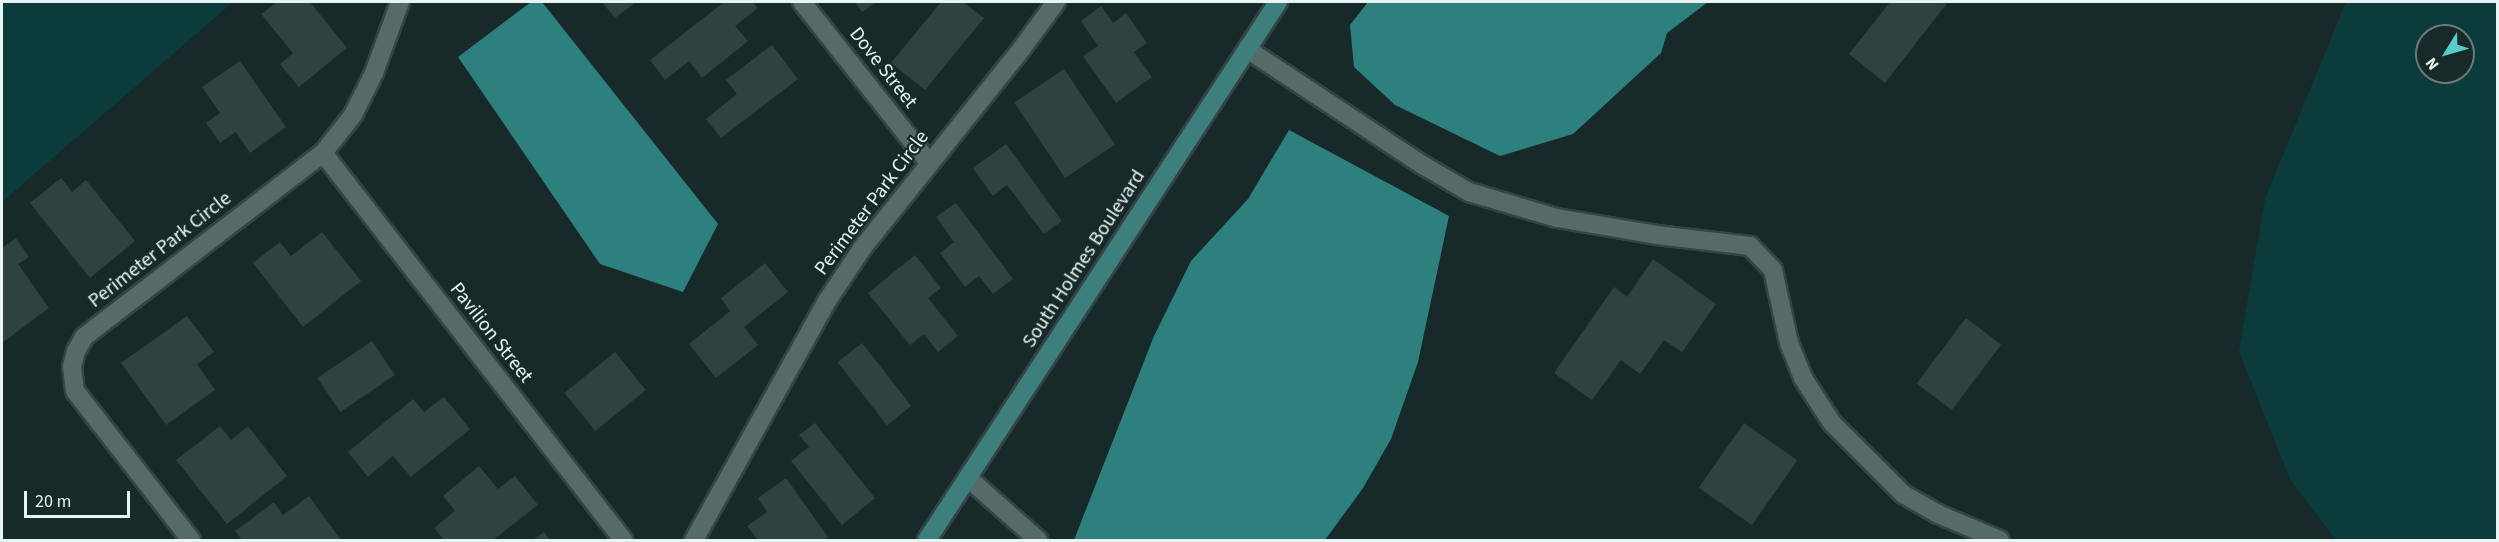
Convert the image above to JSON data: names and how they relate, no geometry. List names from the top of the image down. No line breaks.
{"streets":{"main road":["South Holmes Boulevard"],"street":["Dove Street","Perimeter Park Circle","Pavilion Street"]},"crossings":[["Dove Street","Perimeter Park Circle"],["Perimeter Park Circle","Pavilion Street"]],"scale_bar":"20 m","north":"bottom left"}
